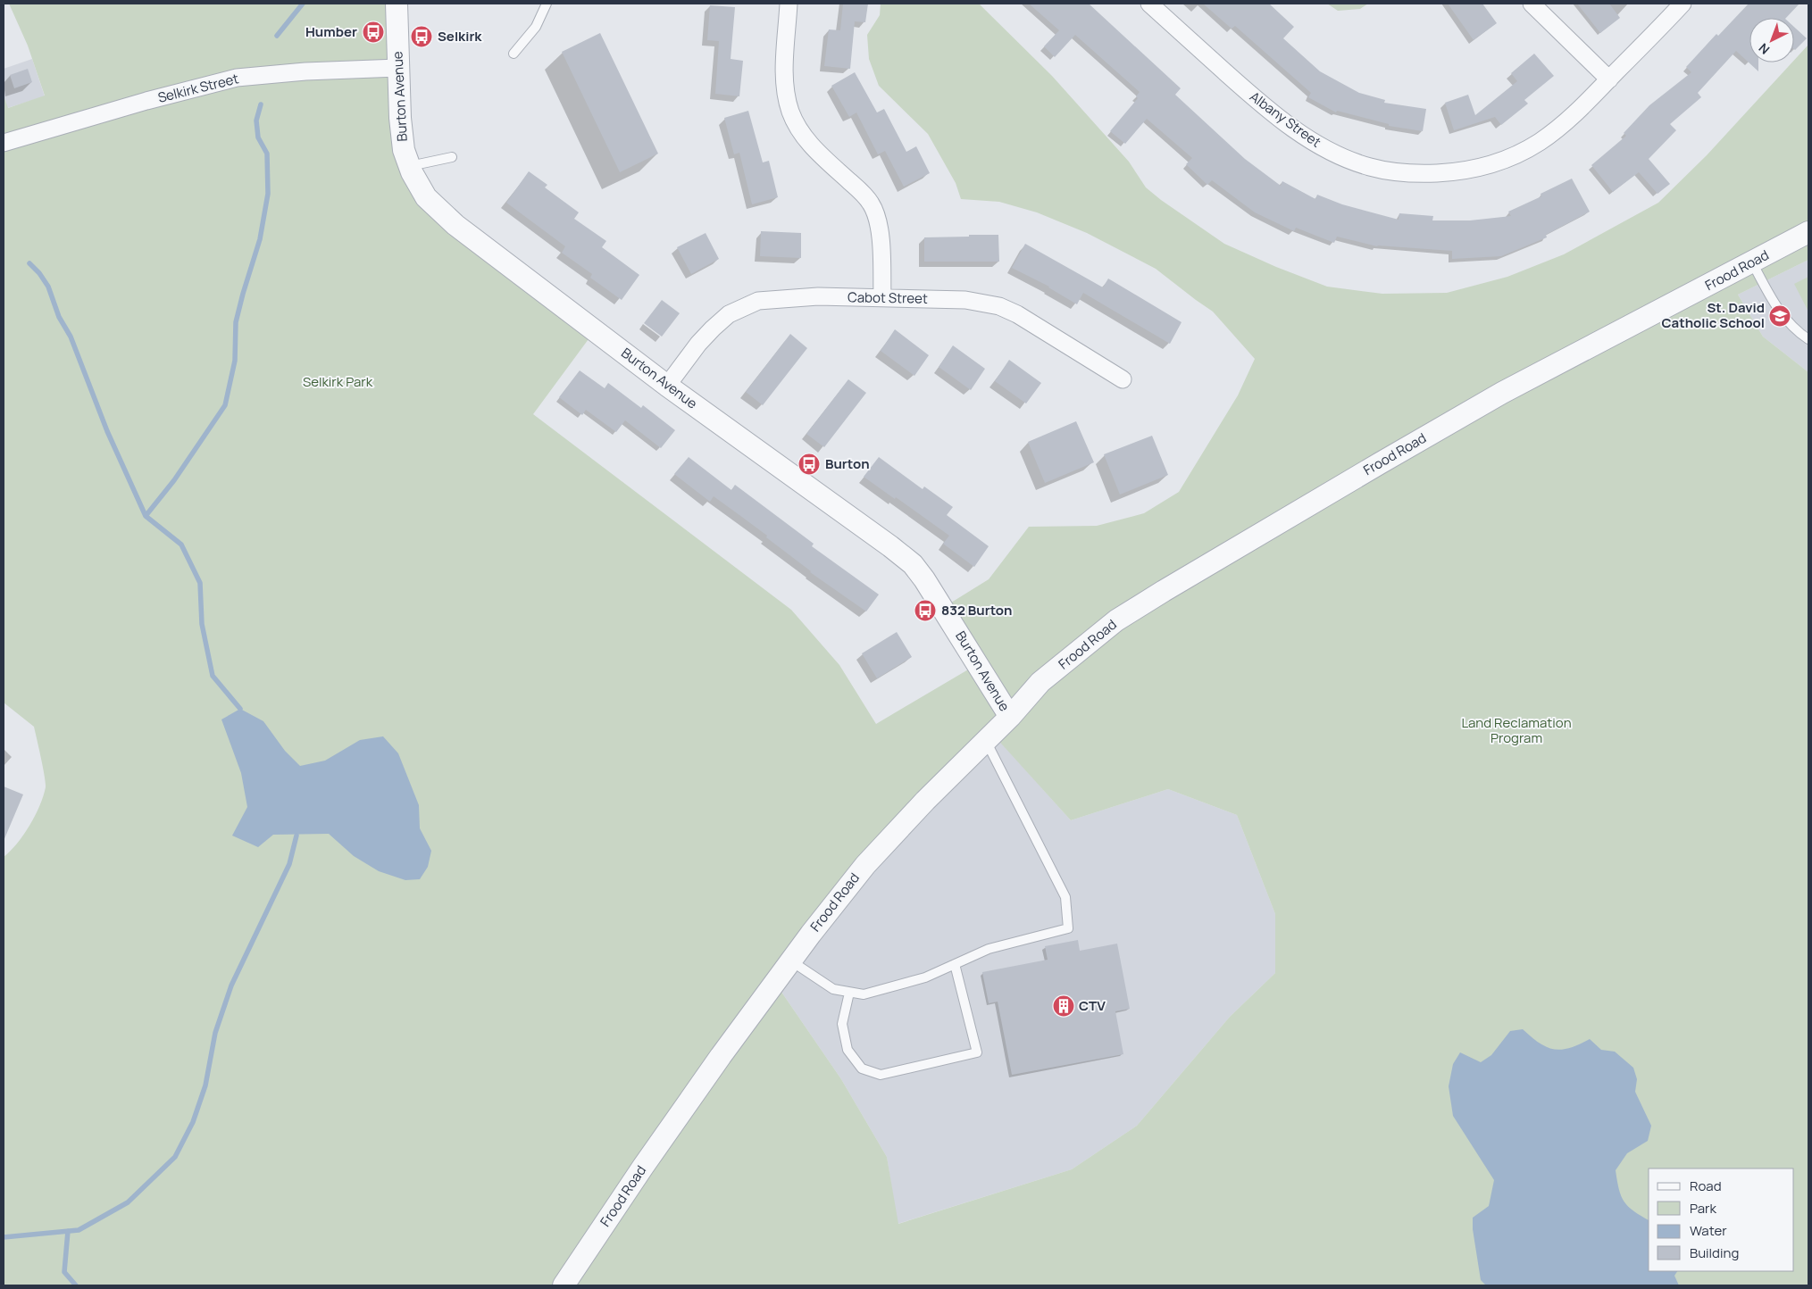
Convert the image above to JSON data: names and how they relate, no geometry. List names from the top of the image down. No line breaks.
{"streets":{"street":["Selkirk Street","Burton Avenue","Albany Street","Frood Road","Cabot Street"]},"crossings":[["Selkirk Street","Burton Avenue"],["Burton Avenue","Frood Road"],["Burton Avenue","Cabot Street"]],"parks":["Selkirk Park","Land Reclamation Program"],"places":{"bus stop":["Humber","Selkirk","Burton","832 Burton"],"school or university":["St. David Catholic School"],"building":["CTV"]},"legend":["Road","Park","Water","Building"],"north":"bottom left"}
